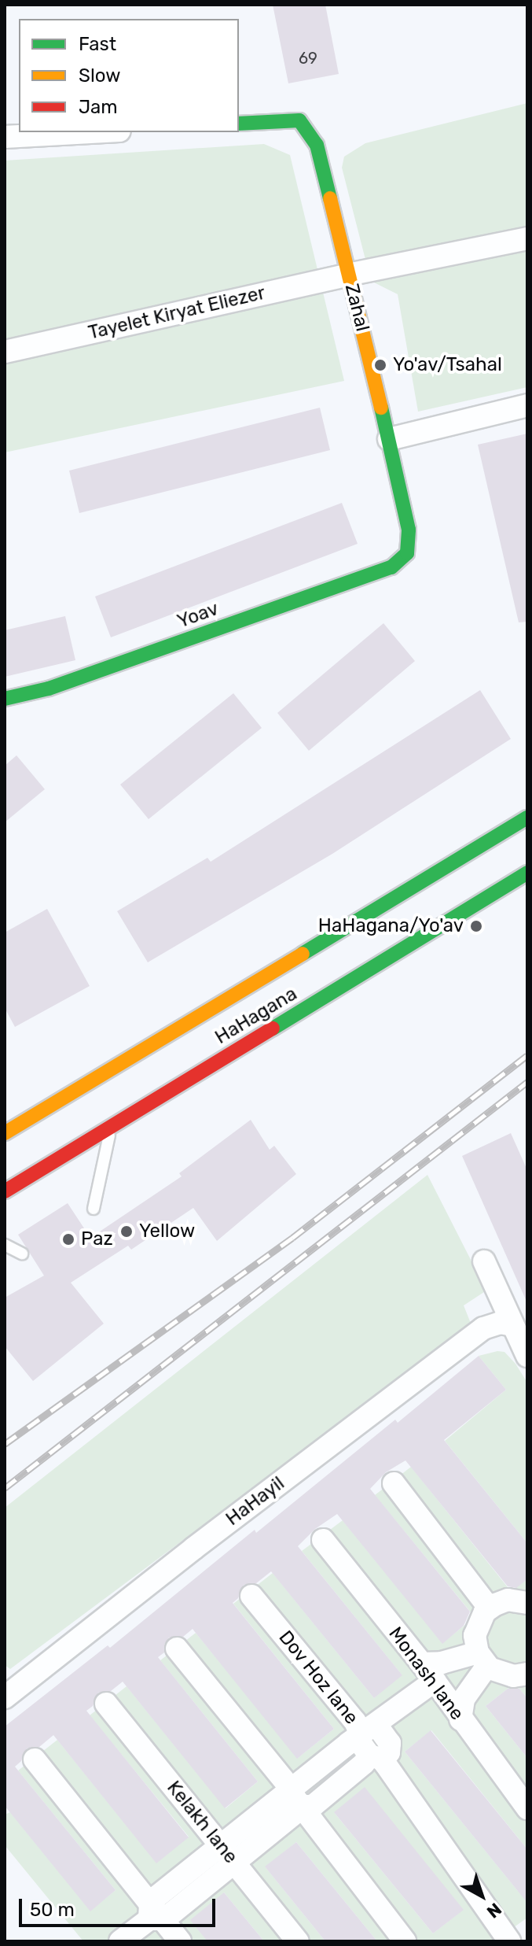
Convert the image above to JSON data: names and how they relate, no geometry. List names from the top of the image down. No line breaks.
{"streets":{"main road":["Zahal","Yoav","HaHagana"],"street":["Tayelet Kiryat Eliezer","HaHayil","Monash lane","Dov Hoz lane","Kelakh lane"]},"crossings":[["Zahal","Tayelet Kiryat Eliezer"],["Zahal","Yoav"]],"places":["Yo'av/Tsahal","HaHagana/Yo'av","Yellow","Paz"],"house_numbers":["69"],"legend":["Fast","Slow","Jam"],"scale_bar":"50 m","north":"bottom right"}
